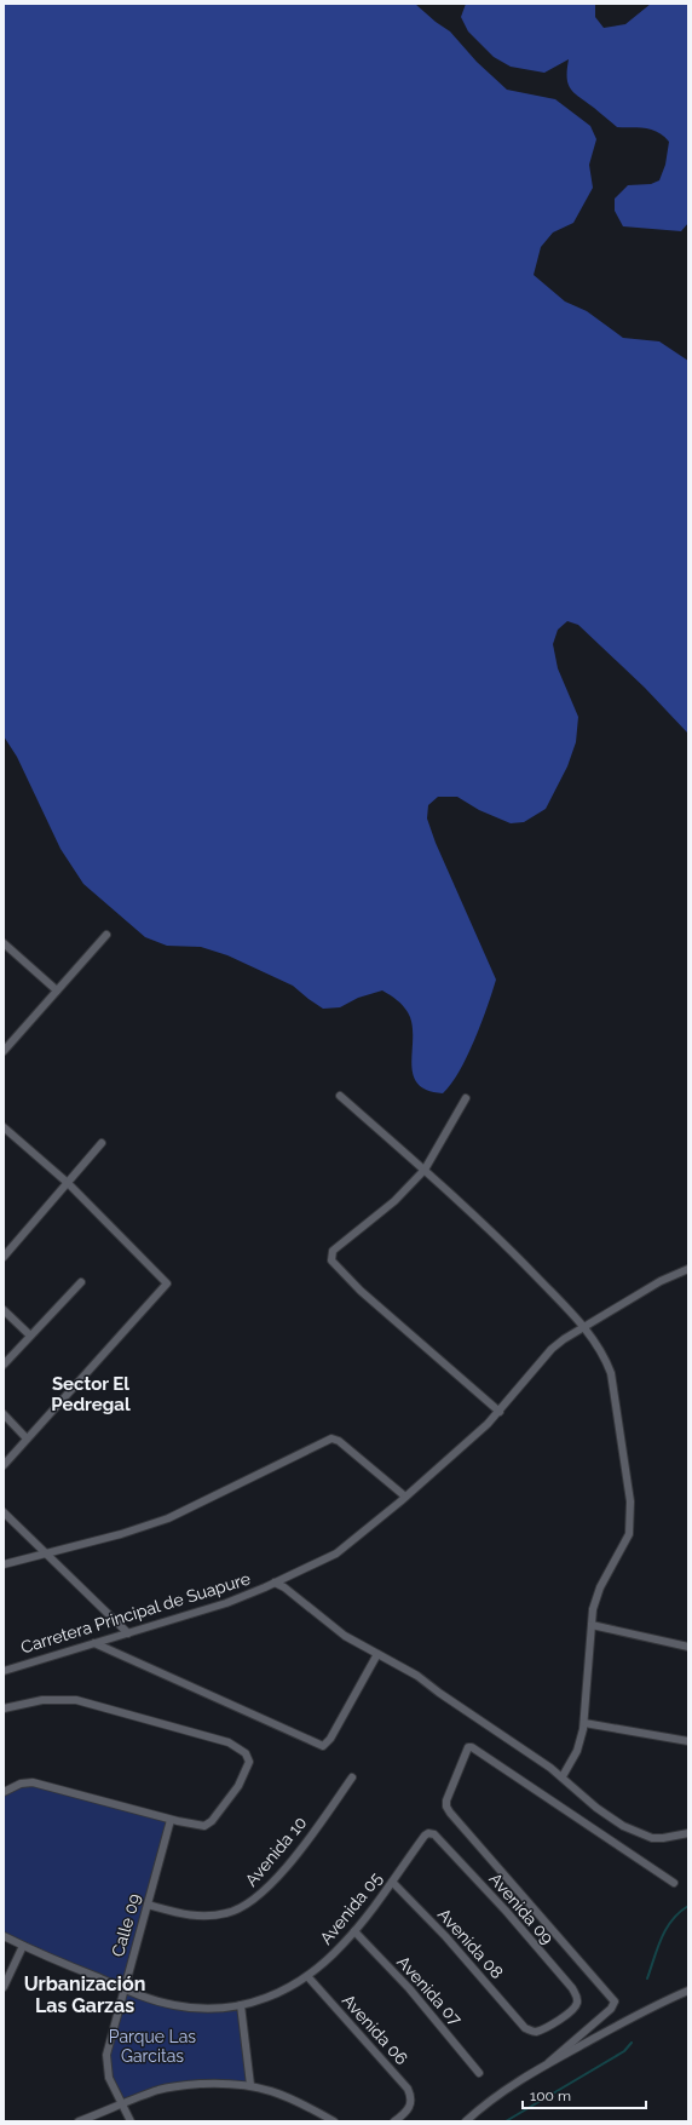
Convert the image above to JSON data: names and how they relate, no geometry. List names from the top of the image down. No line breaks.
{"streets":{"street":["Carretera Principal de Suapure","Avenida 10","Avenida 05","Avenida 09","Calle 09","Avenida 08","Avenida 07","Avenida 06"]},"crossings":[["Avenida 10","Calle 09"],["Avenida 05","Avenida 09"],["Avenida 05","Calle 09"],["Avenida 05","Avenida 08"],["Avenida 05","Avenida 07"],["Avenida 05","Avenida 06"],["Avenida 09","Avenida 08"]],"districts":["Sector El Pedregal","Urbanización Las Garzas"],"parks":["Parque Las Garcitas"],"scale_bar":"100 m"}
